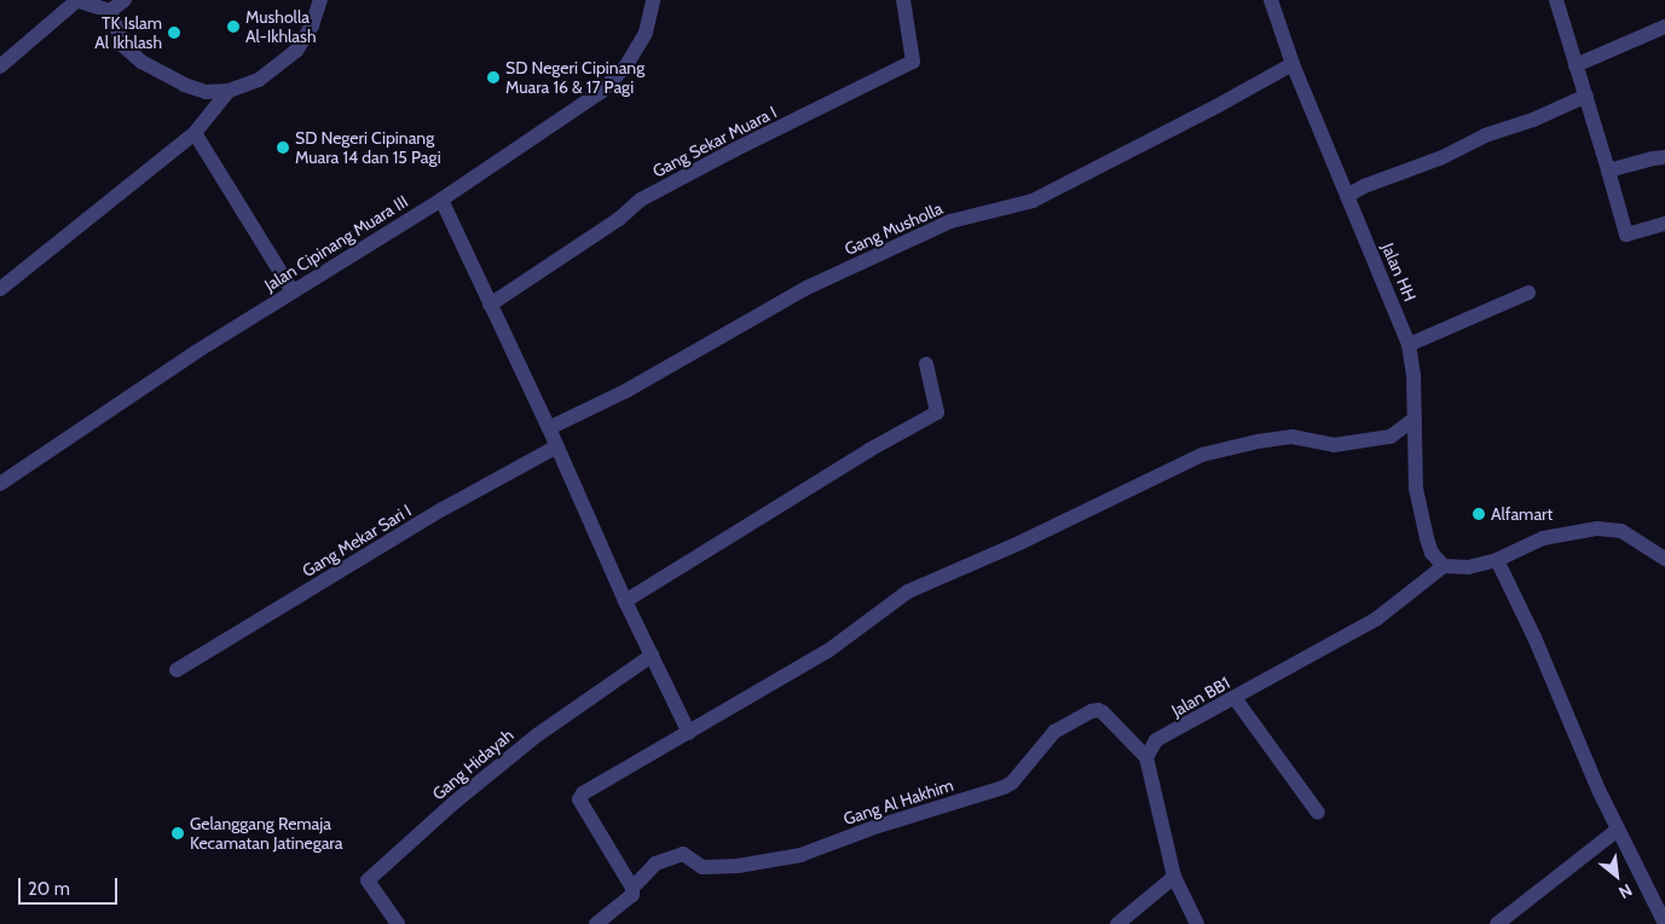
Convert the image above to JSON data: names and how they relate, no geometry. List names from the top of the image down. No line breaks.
{"streets":{"street":["Gang Sekar Muara I","Gang Musholla","Jalan Cipinang Muara III","Jalan HH","Gang Mekar Sari I","Jalan BB1","Gang Hidayah","Gang Al Hakhim"]},"crossings":[["Gang Musholla","Jalan HH"],["Jalan HH","Jalan BB1"],["Jalan BB1","Gang Al Hakhim"]],"places":["Musholla Al-Ikhlash","TK Islam Al Ikhlash","SD Negeri Cipinang Muara 16 & 17 Pagi","SD Negeri Cipinang Muara 14 dan 15 Pagi","Alfamart","Gelanggang Remaja Kecamatan Jatinegara"],"scale_bar":"20 m","north":"bottom right"}
